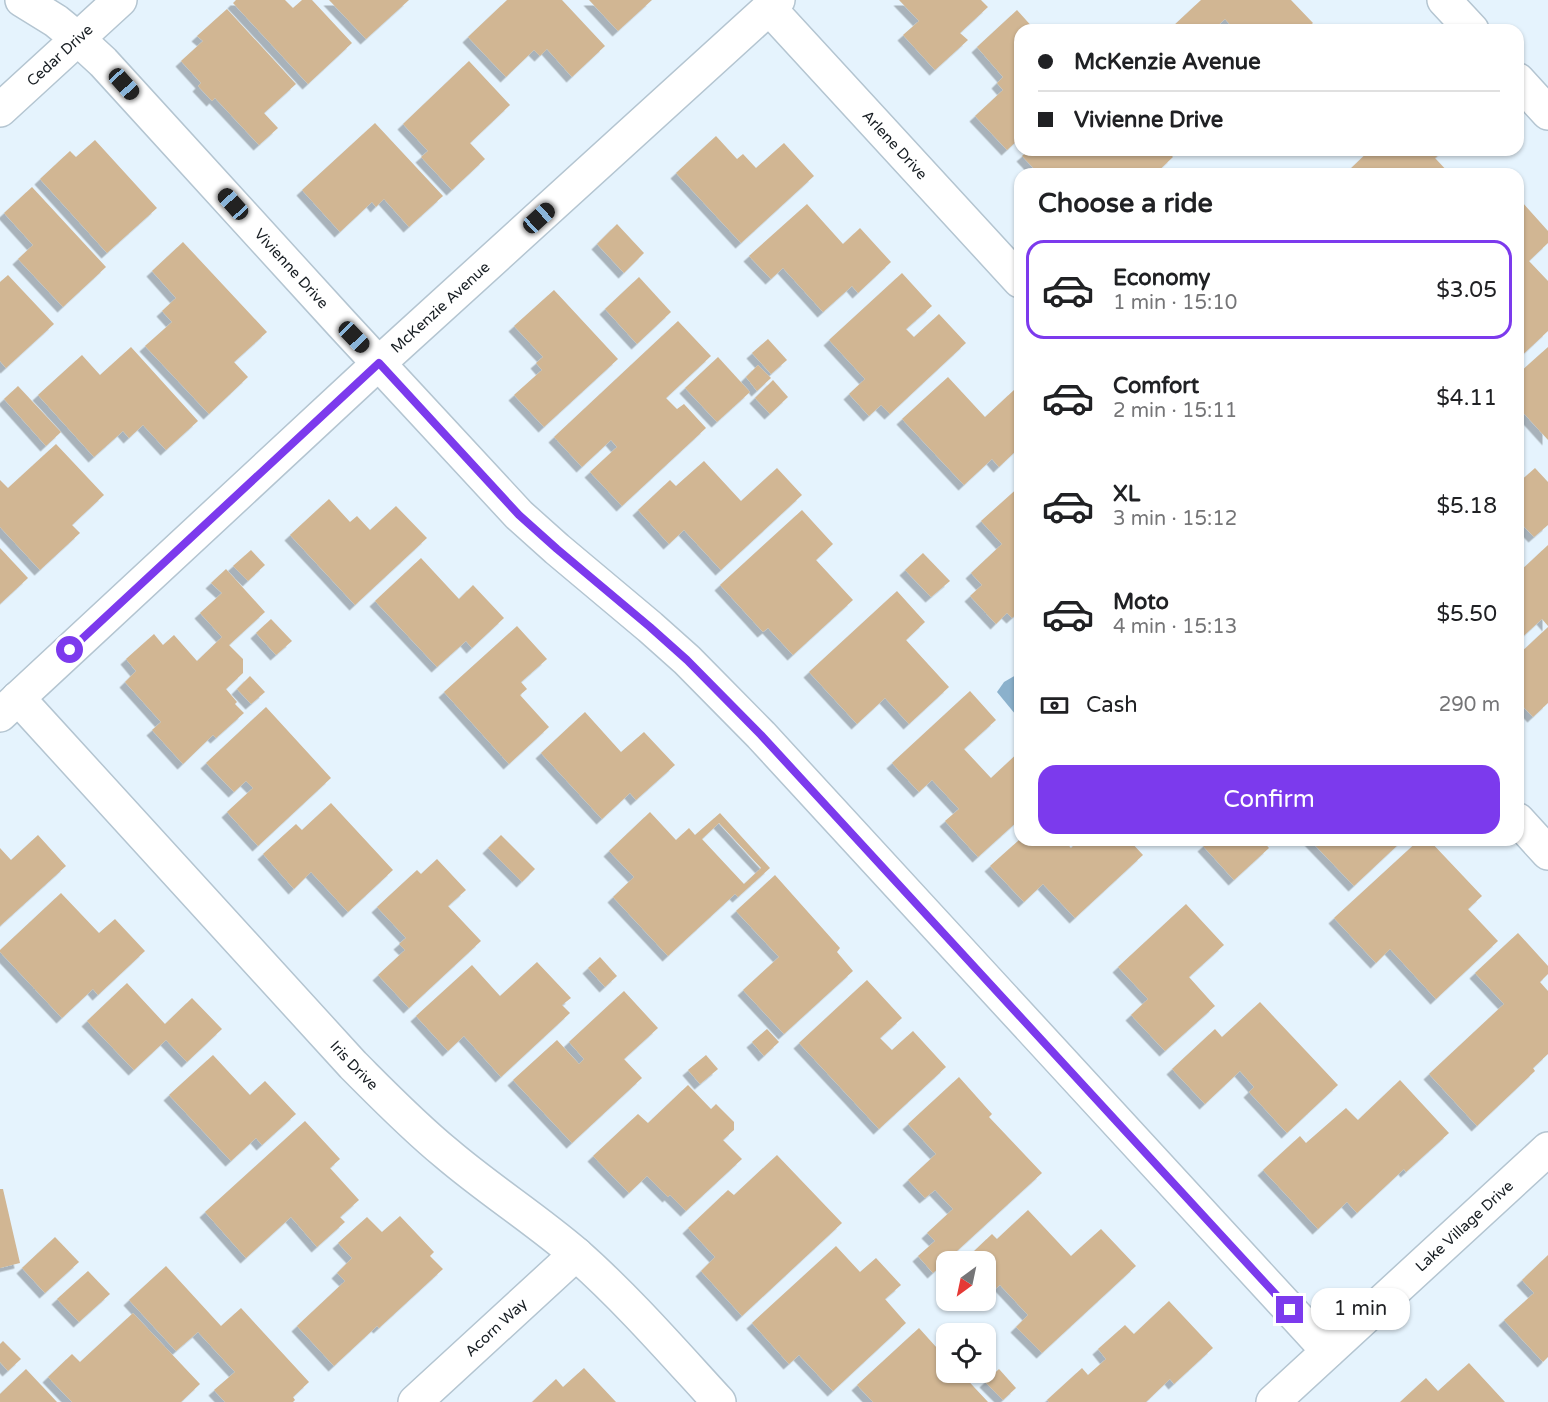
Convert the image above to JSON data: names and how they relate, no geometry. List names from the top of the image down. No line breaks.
{"streets":{"street":["Cedar Drive","Arlene Drive","Vivienne Drive","McKenzie Avenue","Iris Drive","Lake Village Drive","Acorn Way"]},"crossings":[["Cedar Drive","Vivienne Drive"],["Arlene Drive","McKenzie Avenue"],["Vivienne Drive","McKenzie Avenue"],["Vivienne Drive","Lake Village Drive"],["McKenzie Avenue","Iris Drive"],["Iris Drive","Acorn Way"]],"north":"bottom left","page":{"banner":["McKenzie Avenue","Vivienne Drive"],"heading":"Choose a ride","list":[{"name":"Economy","note":"1 min · 15:10","value":"$3.05"},{"name":"Comfort","note":"2 min · 15:11","value":"$4.11"},{"name":"XL","note":"3 min · 15:12","value":"$5.18"},{"name":"Moto","note":"4 min · 15:13","value":"$5.50"}],"pay":["Cash","290 m"],"buttons":"Confirm","bubble":"1 min"}}
